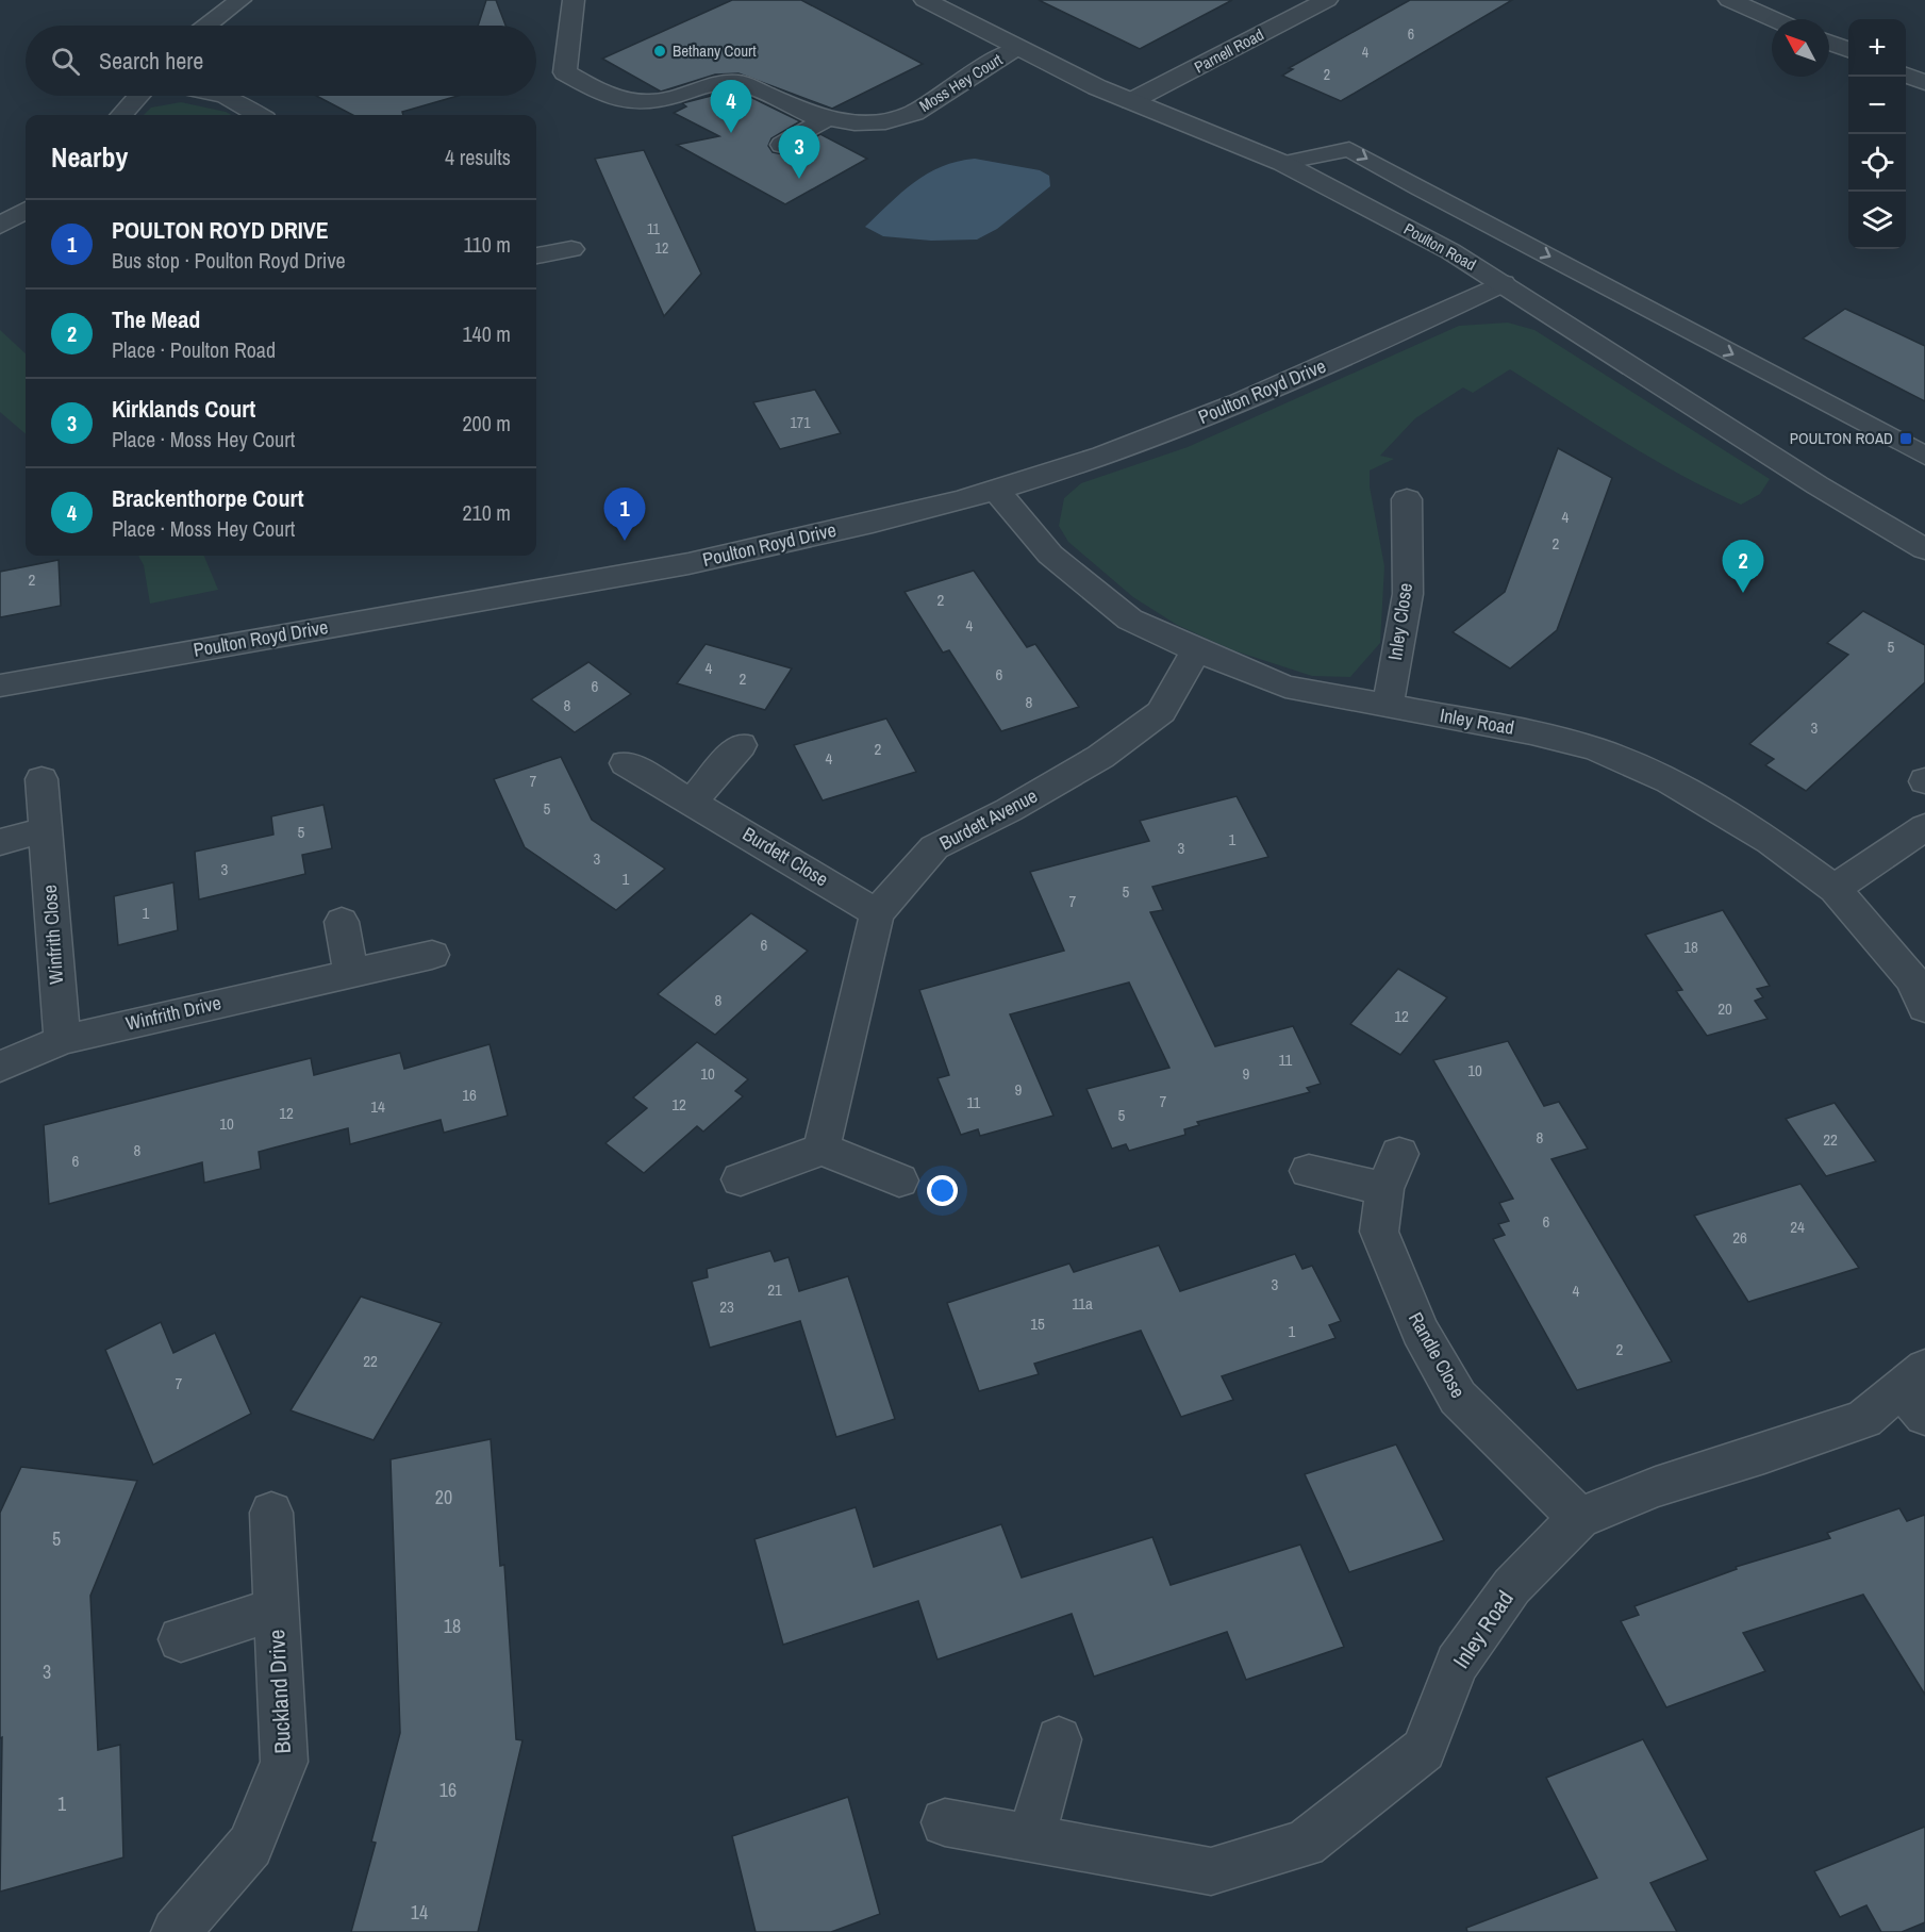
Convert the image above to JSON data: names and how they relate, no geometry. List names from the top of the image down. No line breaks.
{"streets":{"street":["Parnell Road","Moss Hey Court","Poulton Road","Poulton Royd Drive","Inley Close","Inley Road","Burdett Avenue","Burdett Close","Winfrith Close","Winfrith Drive","Randle Close","Buckland Drive"]},"crossings":[["Parnell Road","Poulton Road"],["Moss Hey Court","Poulton Road"],["Poulton Road","Poulton Royd Drive"],["Poulton Royd Drive","Inley Road"],["Inley Close","Inley Road"],["Inley Road","Burdett Avenue"],["Inley Road","Randle Close"],["Burdett Avenue","Burdett Close"],["Winfrith Close","Winfrith Drive"]],"places":{"other":["Bethany Court"],"transit":["POULTON ROAD"]},"house_numbers":["6","4","2","11","12","171","4","2","2","2","4","5","4","6","2","6","8","8","3","2","4","7","5","5","1","3","3","3","1","5","7","1","6","18","8","20","12","11","10","10","9","9","16","7","11","12","14","12","5","10","8","22","8","6","6","24","26","3","21","4","11a","23","15","1","2","22","7","20","5","18","3","16","1","14"],"north":"top left","page":{"map_buttons":["+","−"],"search":"Search here","pins":["4","3","1","2"],"heading":["Nearby","4 results"],"list":[{"mark":"1","name":"POULTON ROYD DRIVE","note":"Bus stop · Poulton Royd Drive","value":"110 m"},{"mark":"2","name":"The Mead","note":"Place · Poulton Road","value":"140 m"},{"mark":"3","name":"Kirklands Court","note":"Place · Moss Hey Court","value":"200 m"},{"mark":"4","name":"Brackenthorpe Court","note":"Place · Moss Hey Court","value":"210 m"}]}}
